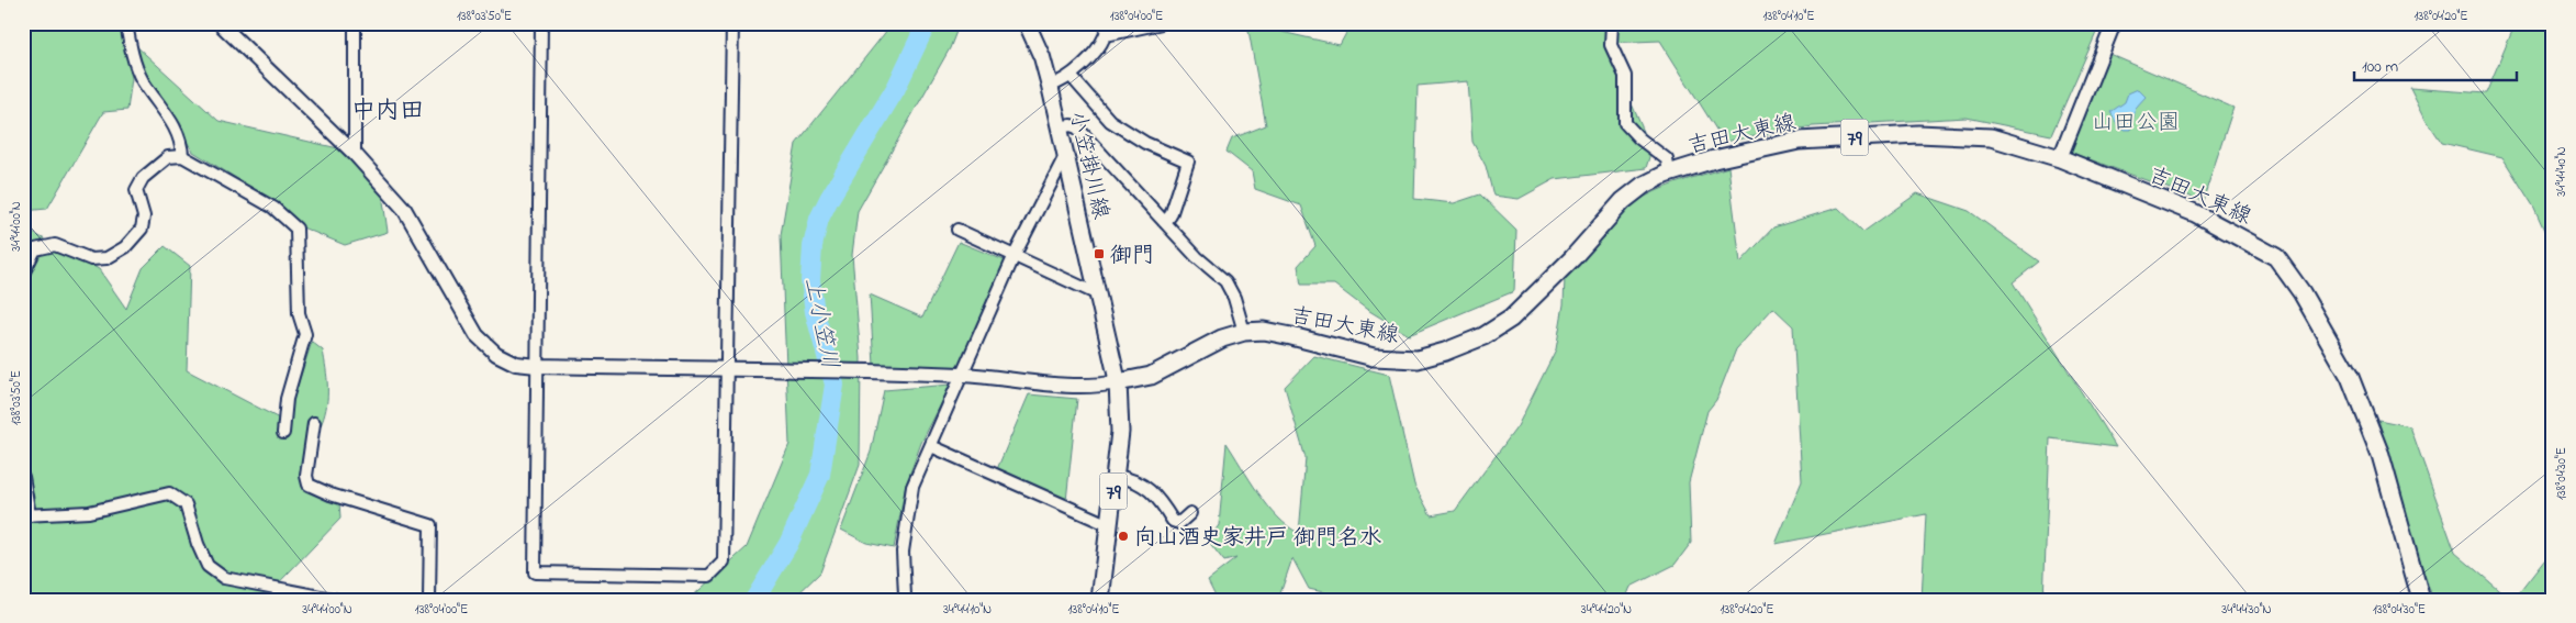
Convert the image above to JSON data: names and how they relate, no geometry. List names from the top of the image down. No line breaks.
{"streets":{"main road":["吉田大東線","79","小笠掛川線"]},"crossings":[["吉田大東線","79"],["吉田大東線","小笠掛川線"],["79","小笠掛川線"]],"districts":["中内田"],"water":["上小笠川"],"parks":["山田公園"],"places":{"transit":["御門"],"other":["向山酒史家井戸 御門名水"]},"scale_bar":"100 m","coordinates":["138°03'50\"E","138°04'00\"E","138°04'10\"E","138°04'20\"E","34°44'40\"N","34°44'00\"N","138°04'30\"E","34°44'10\"N","34°44'20\"N","34°44'30\"N"]}
